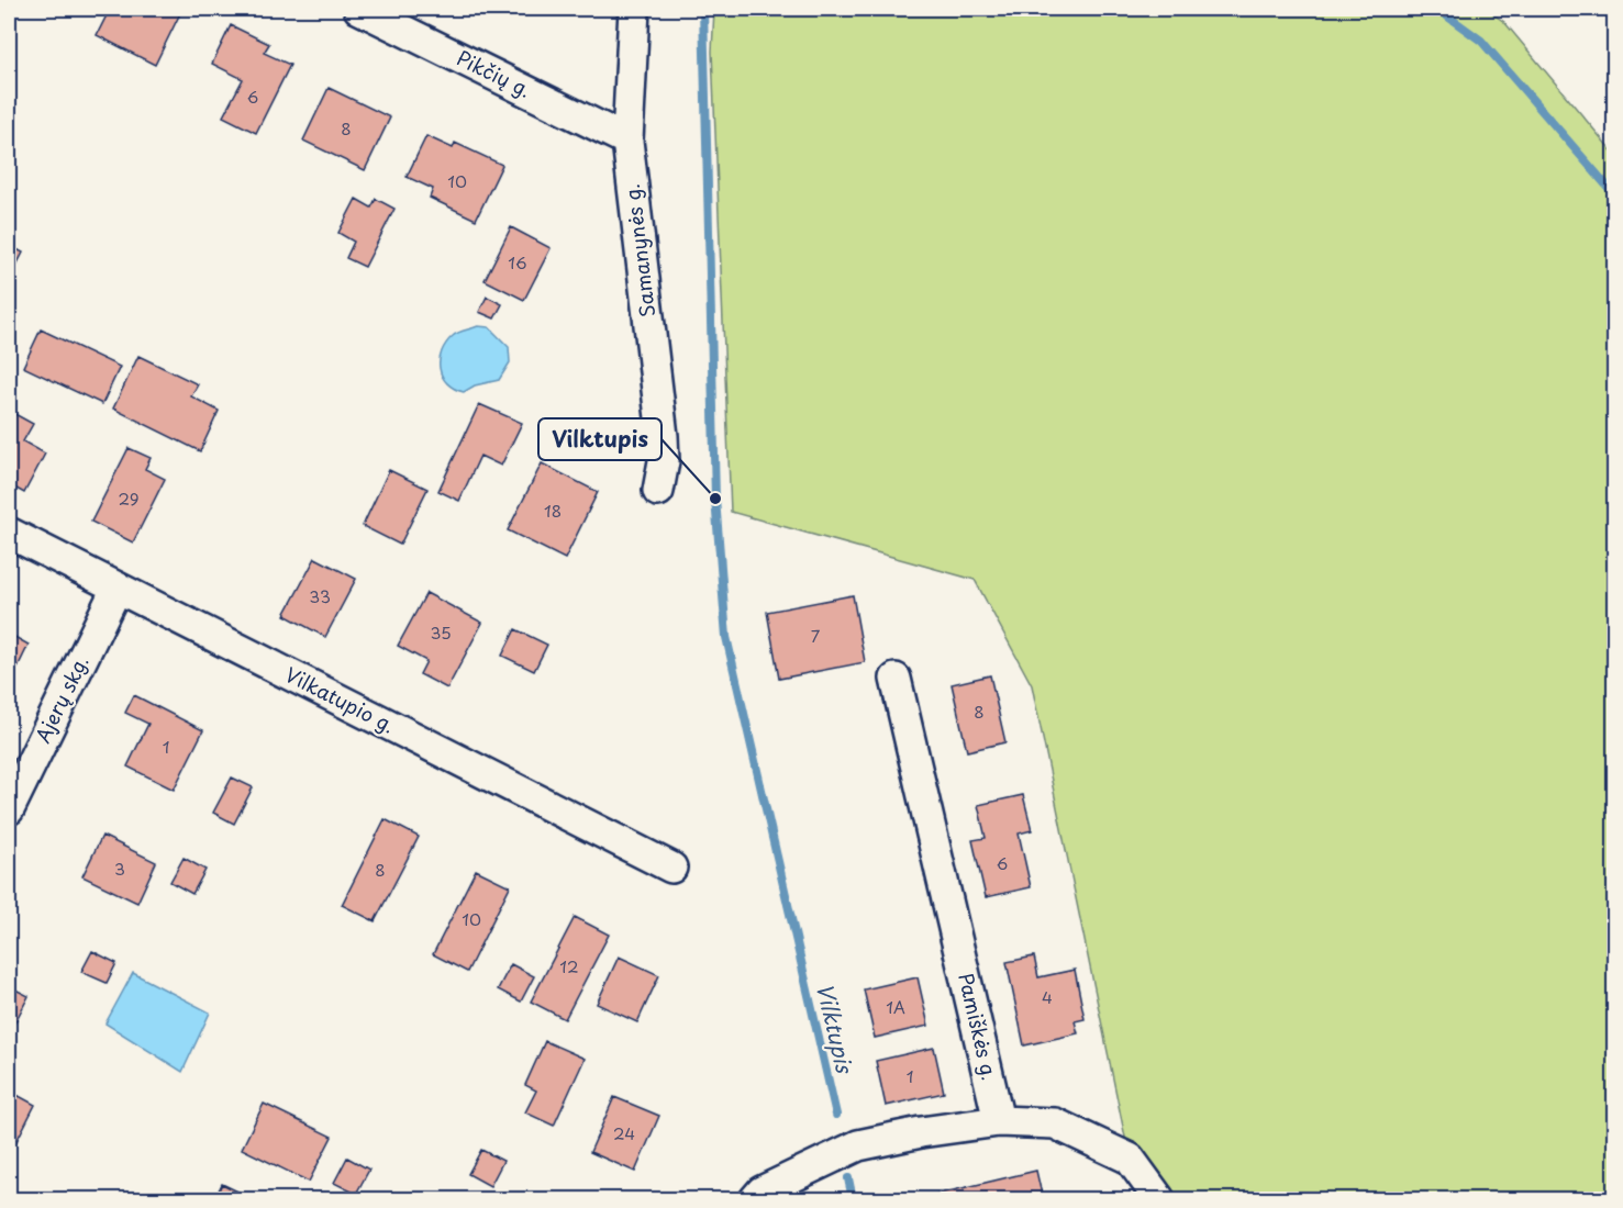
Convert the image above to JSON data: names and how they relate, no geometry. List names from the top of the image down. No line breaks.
{"streets":{"street":["Pikčių g.","Samanynės g.","Ajerų skg.","Vilkatupio g.","Pamiškės g."]},"crossings":[["Pikčių g.","Samanynės g."],["Ajerų skg.","Vilkatupio g."]],"water":["Vilktupis"],"places":["Vilktupis"],"house_numbers":["6","8","10","16","29","18","33","35","7","8","1","6","3","8","10","12","4","1A","1","24"]}
